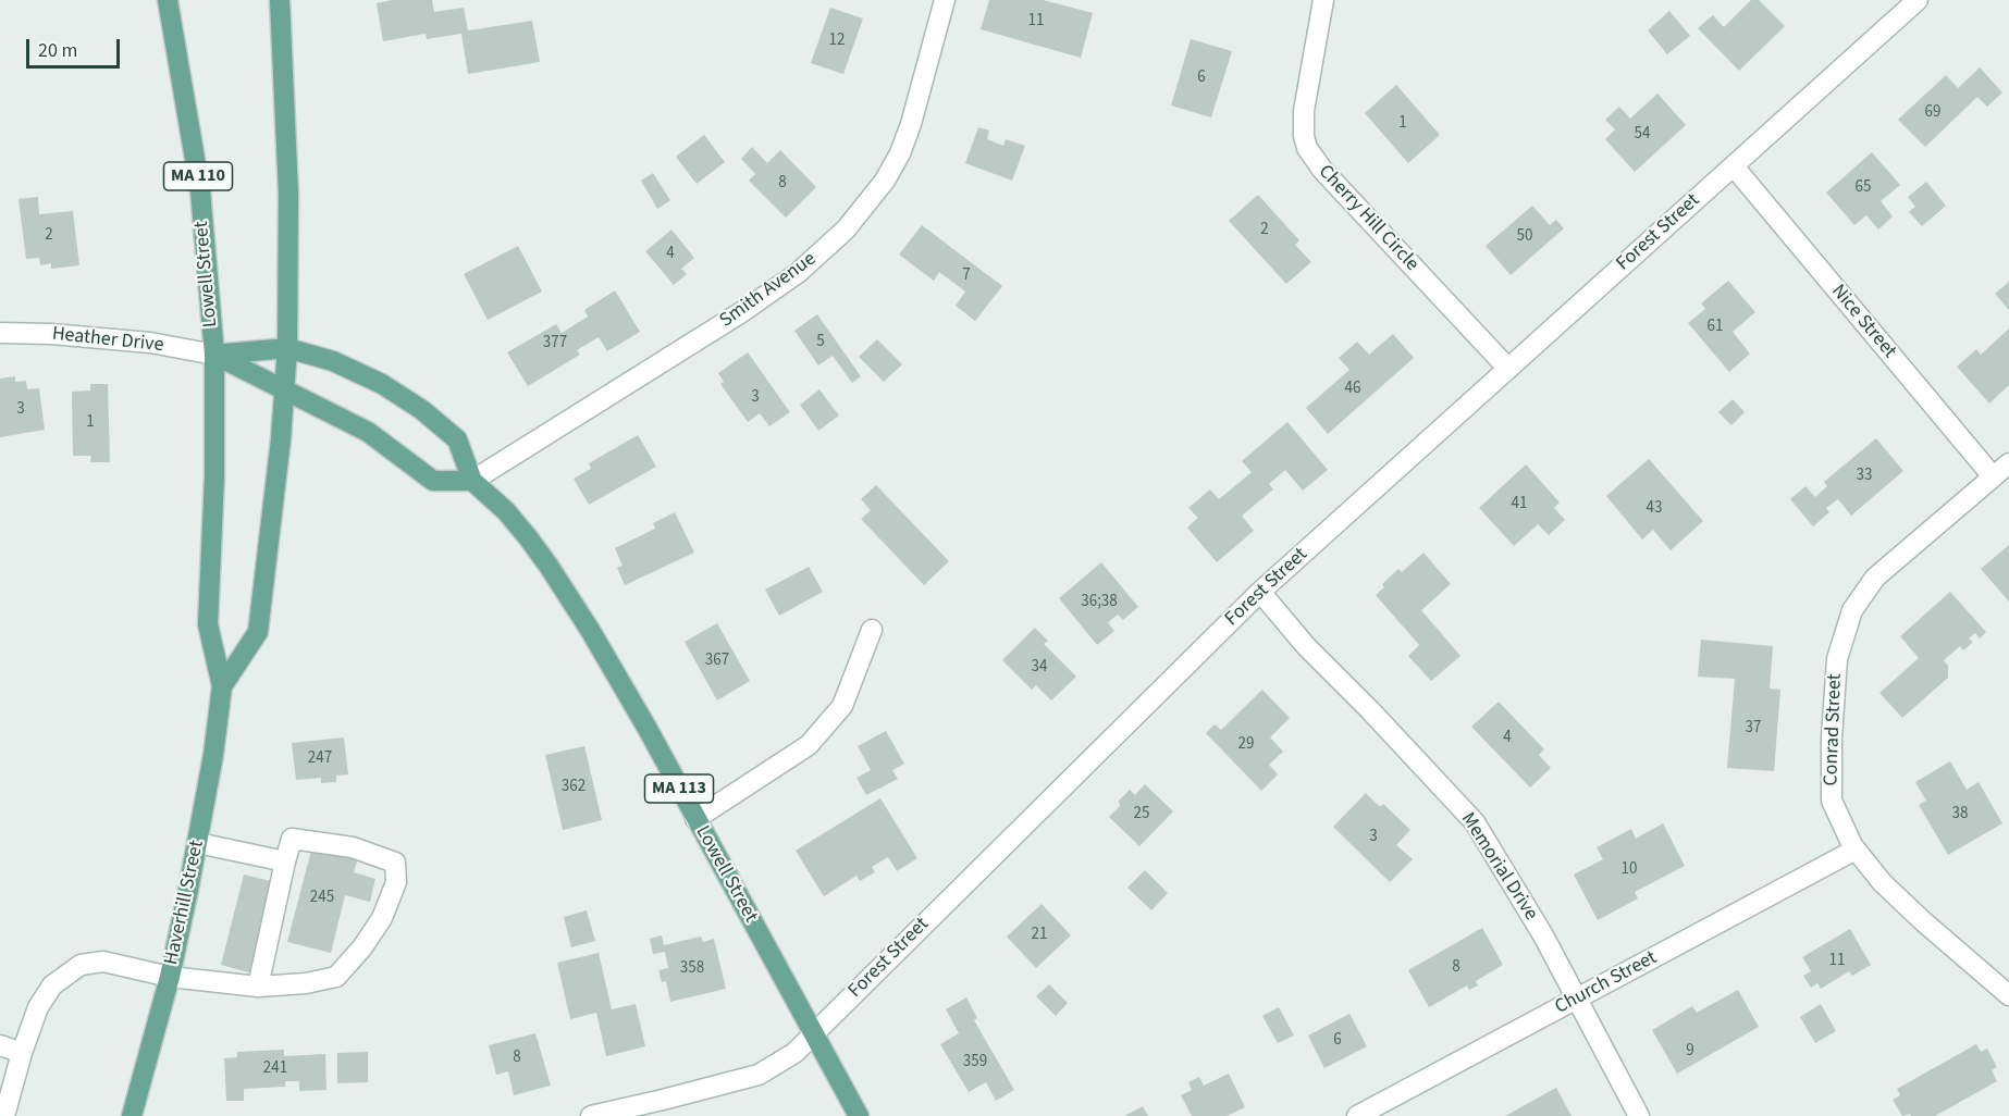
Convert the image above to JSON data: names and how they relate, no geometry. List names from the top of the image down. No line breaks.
{"streets":{"main road":["MA 110","Lowell Street","MA 113","Haverhill Street"],"street":["Cherry Hill Circle","Forest Street","Smith Avenue","Nice Street","Heather Drive","Conrad Street","Memorial Drive","Church Street"]},"crossings":[["MA 110","Lowell Street"],["MA 110","Haverhill Street"],["Cherry Hill Circle","Forest Street"],["Forest Street","Lowell Street"],["Forest Street","Nice Street"],["Forest Street","Memorial Drive"],["Lowell Street","Smith Avenue"],["Lowell Street","Heather Drive"],["Lowell Street","Haverhill Street"],["Nice Street","Conrad Street"],["Heather Drive","Haverhill Street"],["Conrad Street","Church Street"],["Memorial Drive","Church Street"]],"house_numbers":["11","12","6","69","1","54","8","65","2","2","50","4","7","61","5","377","46","3","3","1","33","41","43","36;38","367","34","37","4","29","247","362","25","38","3","10","245","21","11","8","358","6","9","8","359","241"],"scale_bar":"20 m"}
